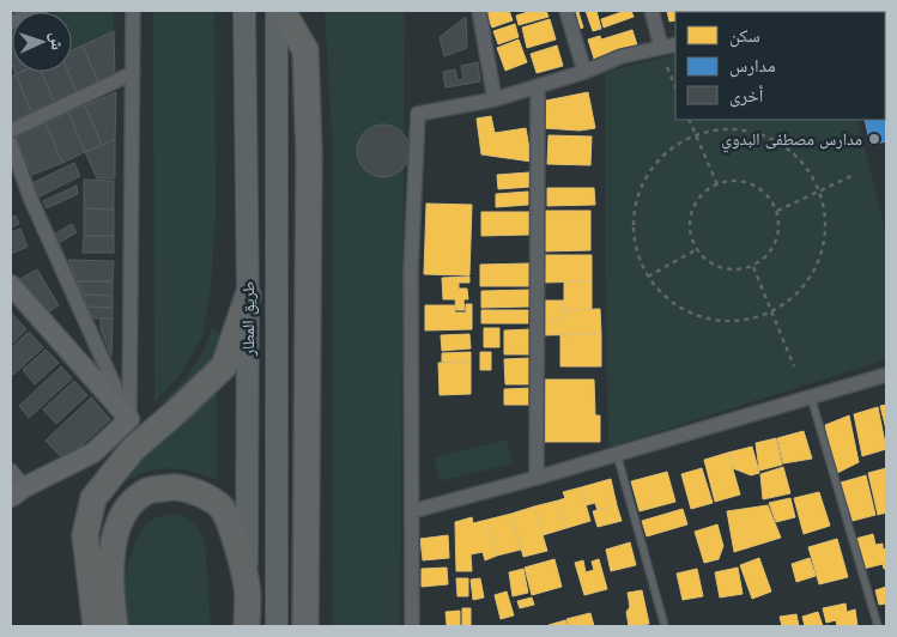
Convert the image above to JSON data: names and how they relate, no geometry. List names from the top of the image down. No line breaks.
{"streets":{"highway":["طريق المطار"]},"places":["مدارس مصطفى البدوي"],"legend":["سكن","مدارس","أخرى"],"north":"right"}
